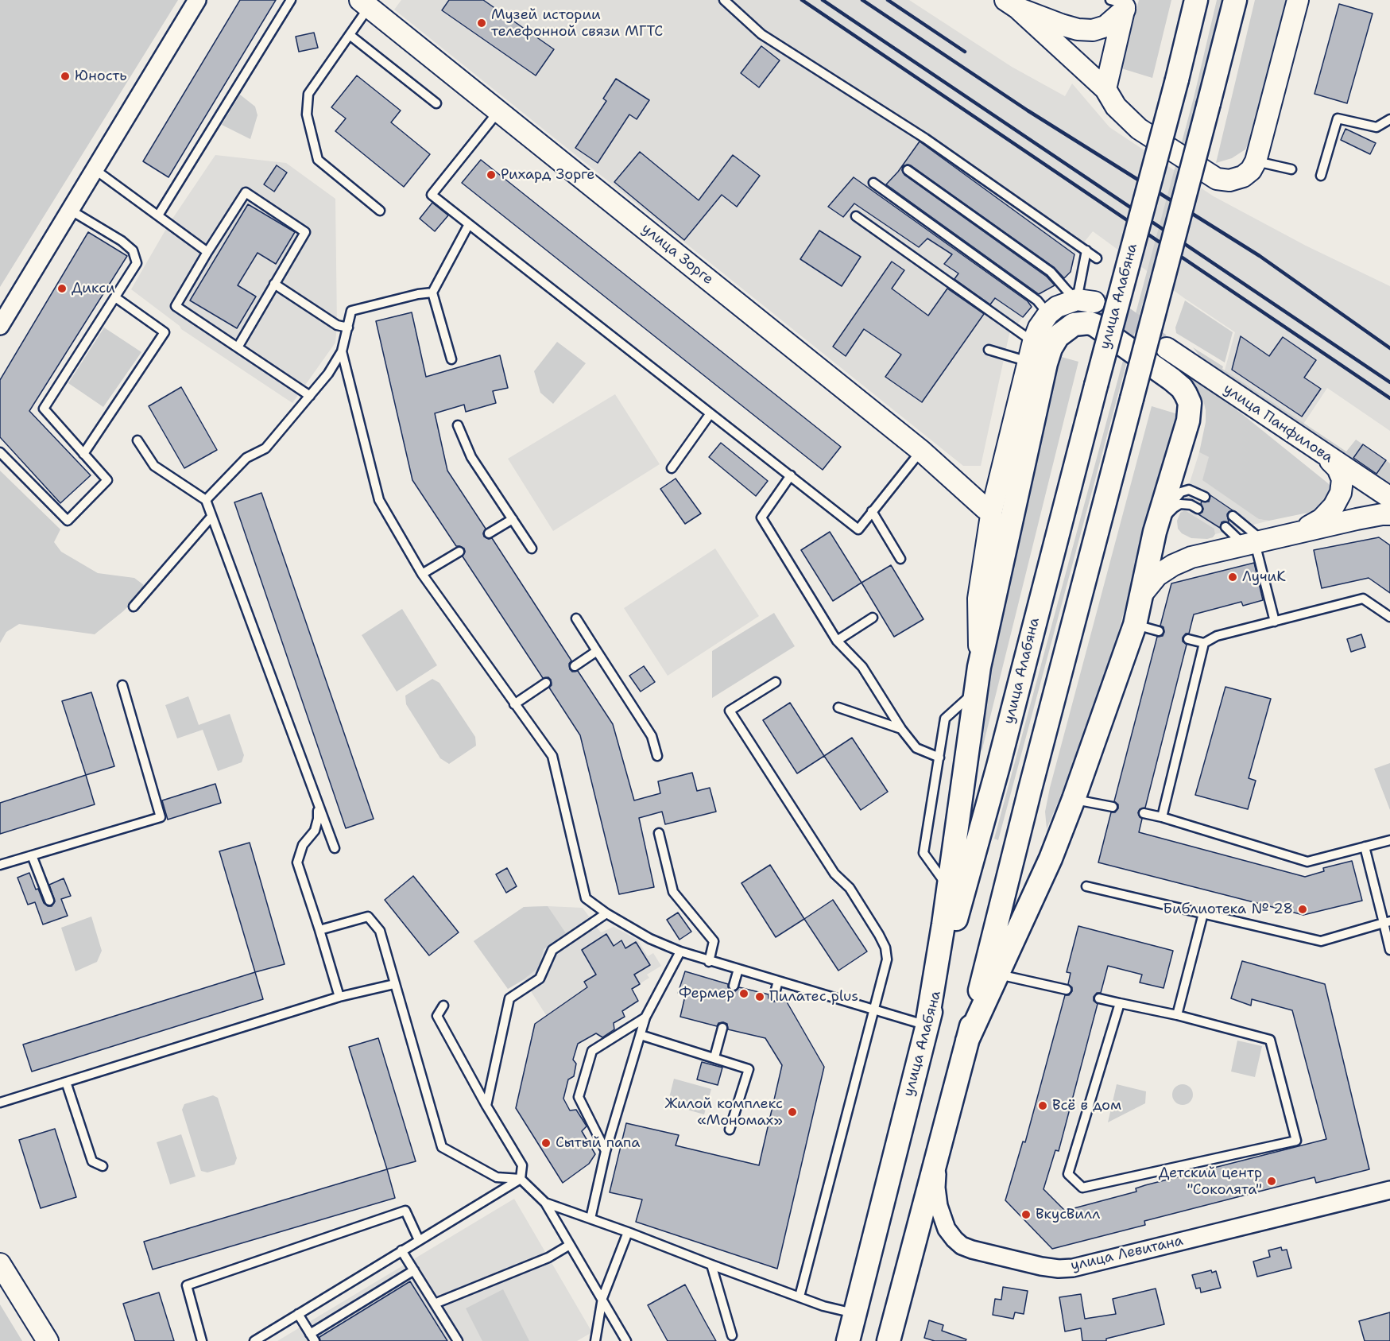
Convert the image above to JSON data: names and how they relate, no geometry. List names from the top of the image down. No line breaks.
{"streets":{"main road":["улица Алабяна"],"street":["улица Зорге","улица Панфилова","улица Левитана"]},"places":["Музей истории телефонной связи МГТС","Юность","Рихард Зорге","Дикси","ЛучиК","Библиотека № 28","Фермер","Пилатес plus","Всё в дом","Жилой комплекс «Мономах»","Сытый папа","Детский центр \"Соколята\"","ВкусВилл"]}
